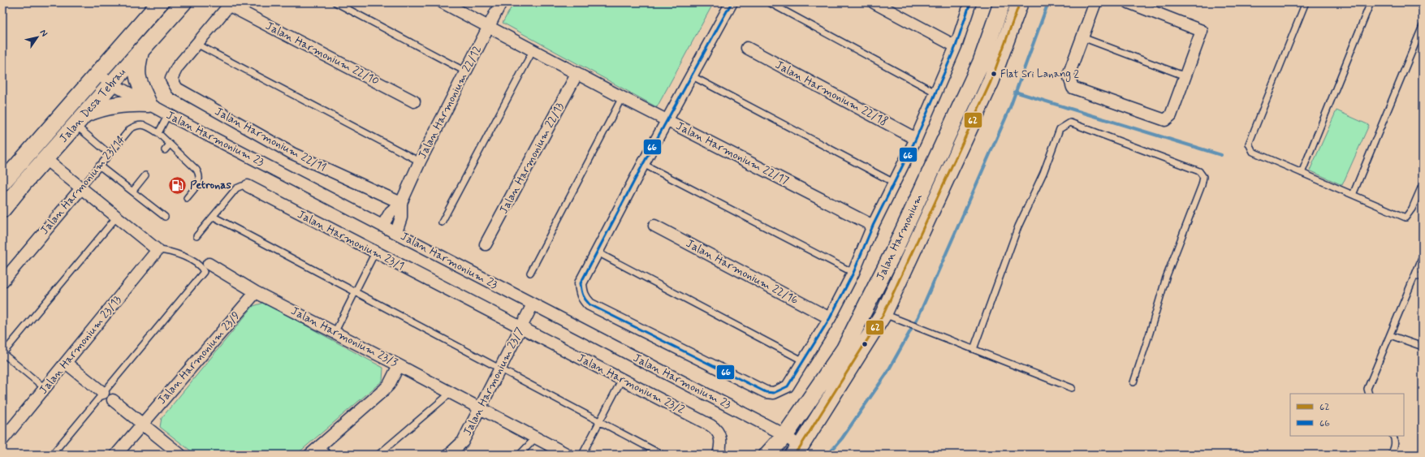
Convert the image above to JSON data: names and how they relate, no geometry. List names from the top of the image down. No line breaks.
{"streets":{"main road":["Jalan Desa Tebrau","Jalan Harmonium"],"street":["Jalan Harmonium 22/10","Jalan Harmonium 22/18","Jalan Harmonium 22/12","Jalan Harmonium 23","Jalan Harmonium 22/11","Jalan Harmonium 22/17","Jalan Harmonium 22/13","Jalan Harmonium 23/14","Jalan Harmonium 23/1","Jalan Harmonium 22/16","Jalan Harmonium 23/3","Jalan Harmonium 23/13","Jalan Harmonium 23/9","Jalan Harmonium 23/7","Jalan Harmonium 23/2"]},"crossings":[["Jalan Harmonium 22/12","Jalan Harmonium 23"],["Jalan Harmonium 22/12","Jalan Harmonium 22/11"],["Jalan Harmonium 22/12","Jalan Harmonium 22/17"],["Jalan Desa Tebrau","Jalan Harmonium 23"],["Jalan Harmonium 23","Jalan Harmonium"],["Jalan Harmonium 23","Jalan Harmonium 23/7"],["Jalan Harmonium 22/17","Jalan Harmonium 22/13"],["Jalan Harmonium 23/1","Jalan Harmonium 23/7"],["Jalan Harmonium 23/1","Jalan Harmonium 23/2"],["Jalan Harmonium 23/3","Jalan Harmonium 23/9"],["Jalan Harmonium 23/3","Jalan Harmonium 23/7"],["Jalan Harmonium 23/7","Jalan Harmonium 23/2"]],"places":{"other":["Flat Sri Lanang 2"],"fuel station":["Petronas"]},"lines":["transit line 62","transit line 66"],"legend":["62","66"],"north":"top right"}
